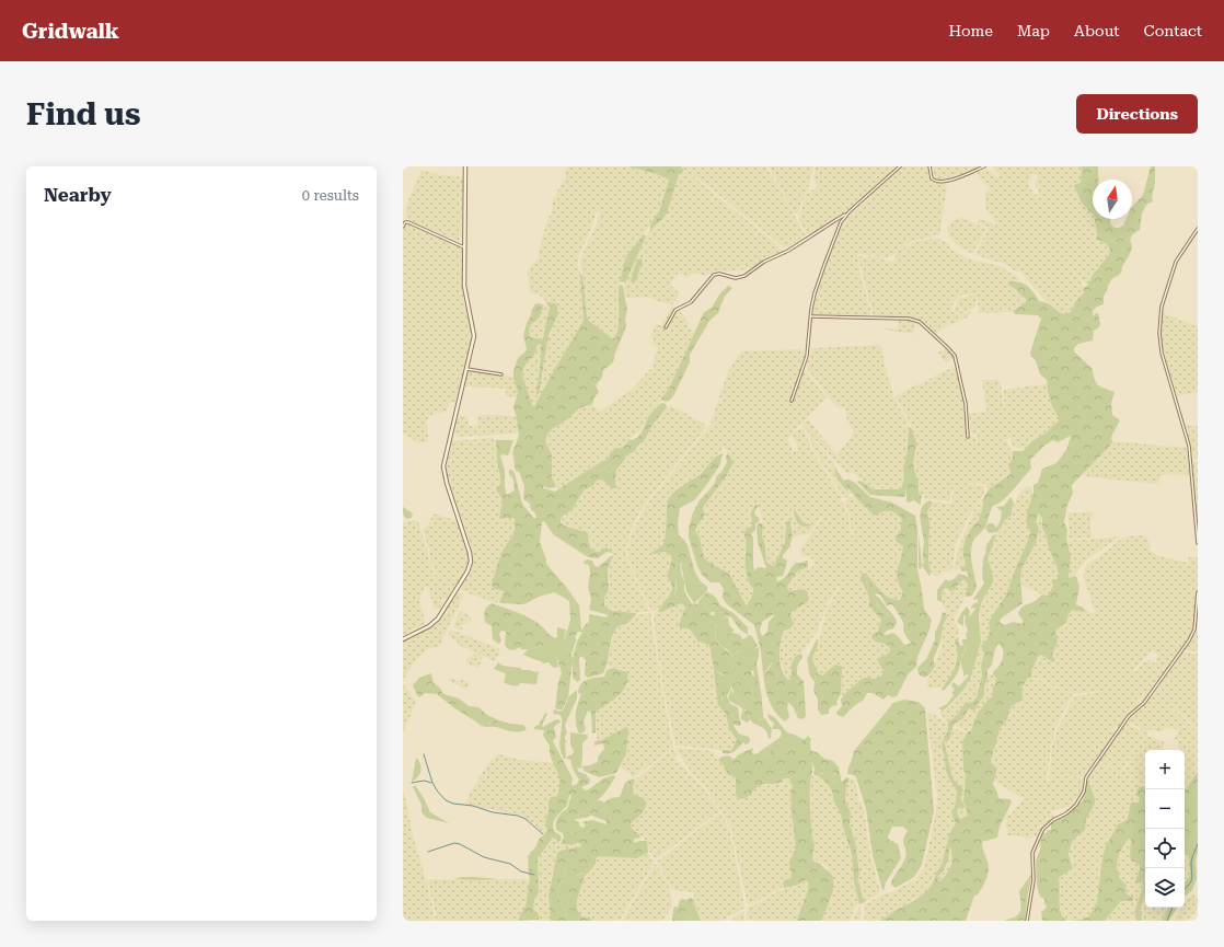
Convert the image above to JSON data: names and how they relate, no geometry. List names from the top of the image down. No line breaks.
{"north":"top","page":{"header":"Gridwalk","nav":["Home","Map","About","Contact"],"buttons":"Directions","title":"Find us","heading":["Nearby","0 results"],"map_buttons":["+","−"]}}
